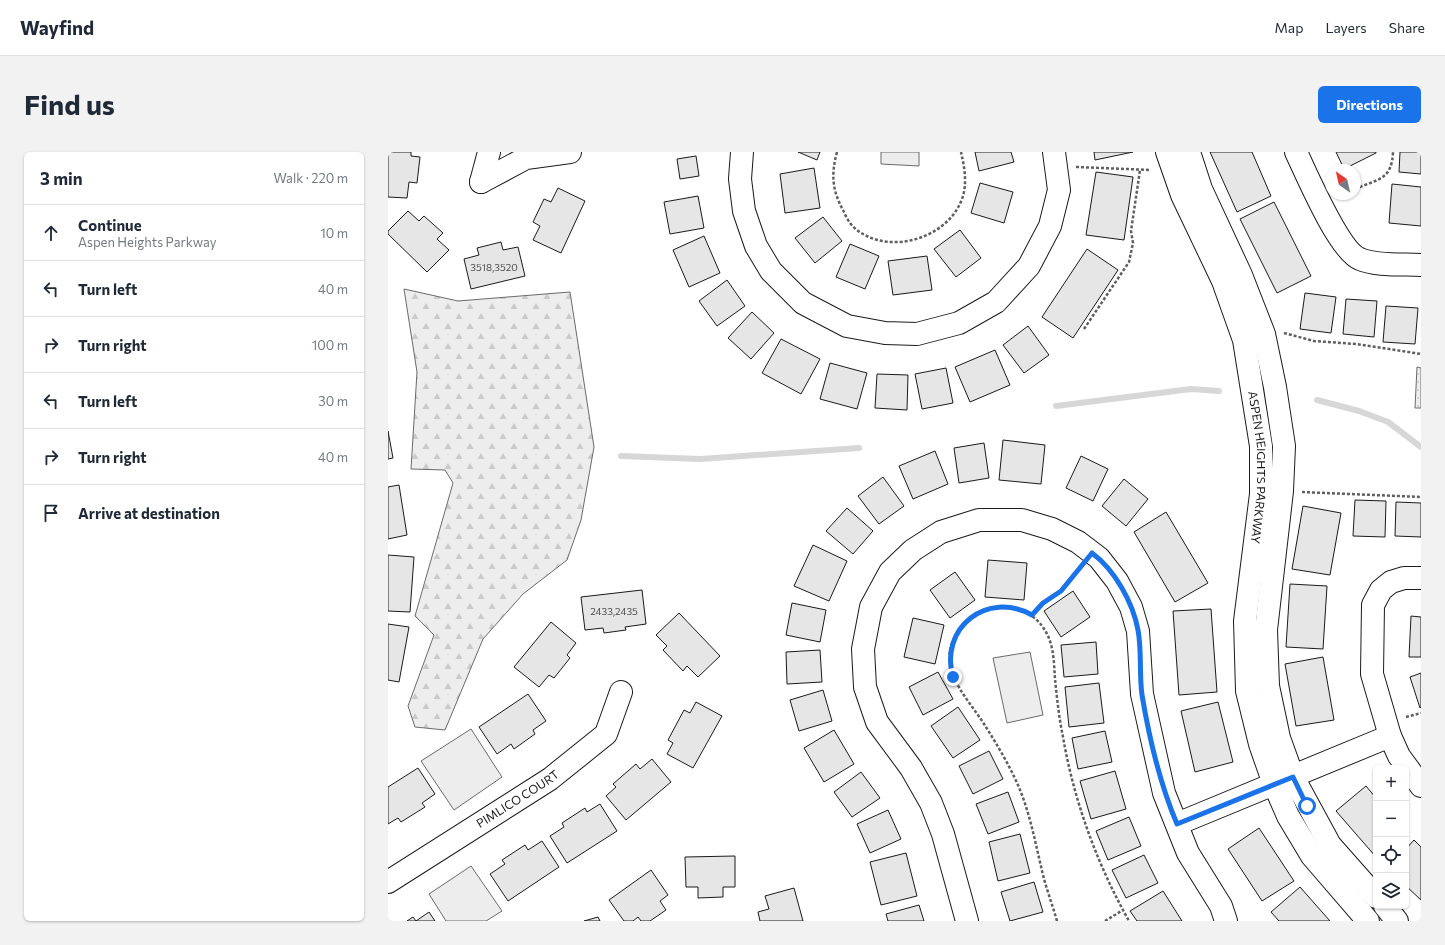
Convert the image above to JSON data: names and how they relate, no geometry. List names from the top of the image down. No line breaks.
{"streets":{"street":["ASPEN HEIGHTS PARKWAY","PIMLICO COURT"]},"house_numbers":["3518,3520","2433,2435"],"north":"top left","page":{"header":"Wayfind","nav":["Map","Layers","Share"],"buttons":"Directions","title":"Find us","heading":["3 min","Walk · 220 m"],"list":[["Continue","Aspen Heights Parkway","10 m"],["Turn left","40 m"],["Turn right","100 m"],["Turn left","30 m"],["Turn right","40 m"],"Arrive at destination"],"map_buttons":["+","−"]}}
